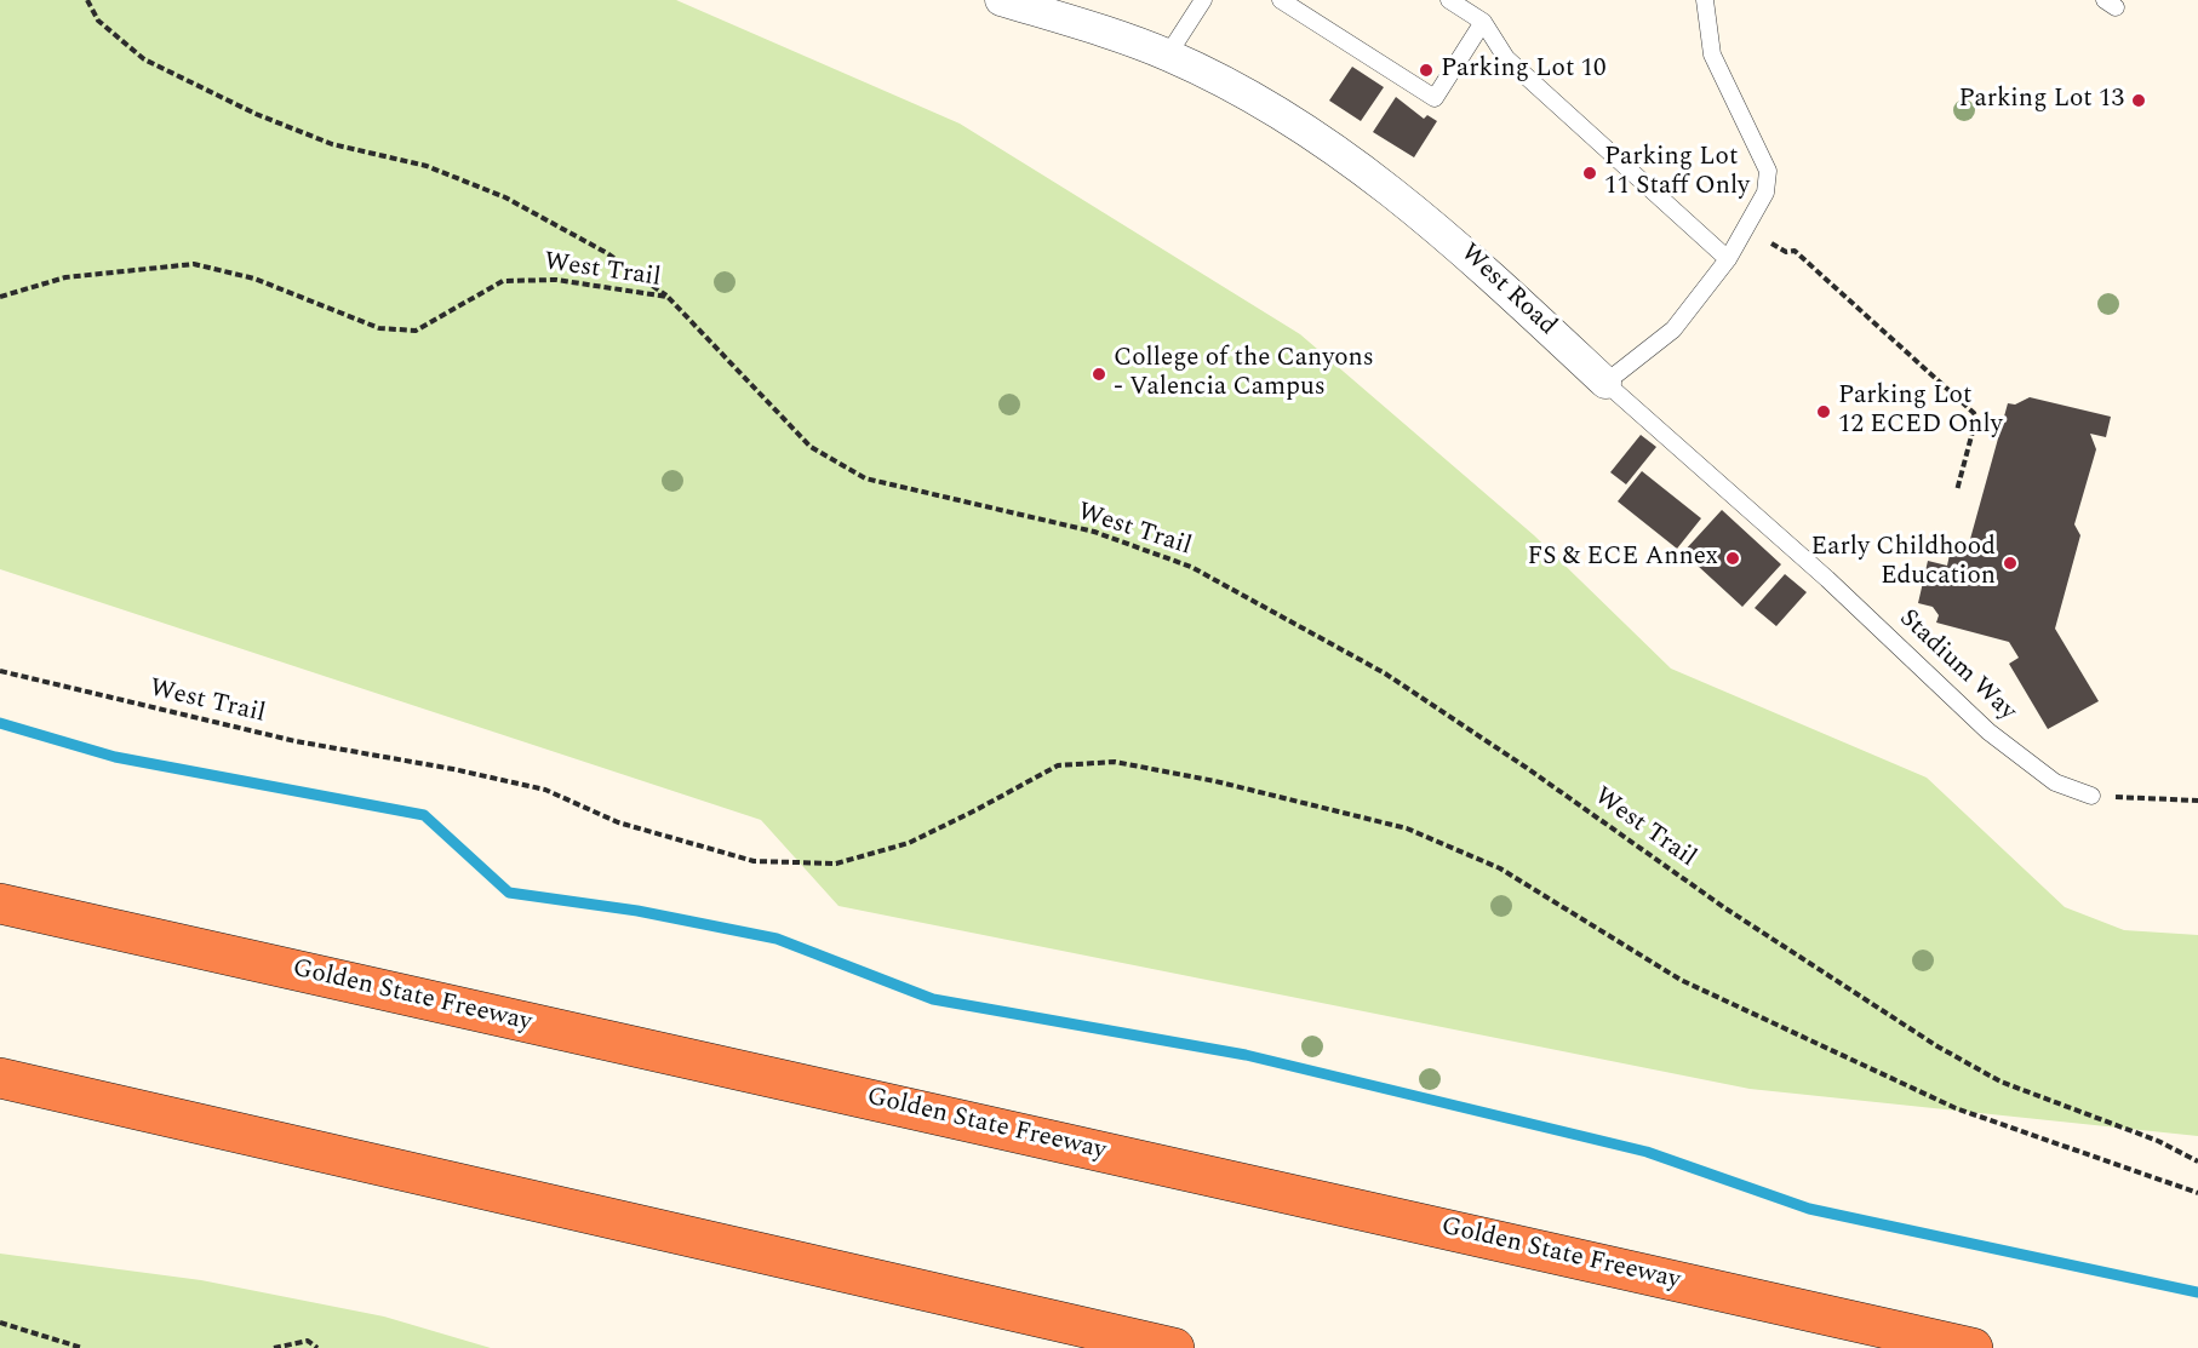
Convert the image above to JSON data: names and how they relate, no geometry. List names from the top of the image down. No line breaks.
{"streets":{"highway":["Golden State Freeway"],"street":["West Road"],"lane":["Stadium Way"],"path":["West Trail"]},"crossings":[["West Road","Stadium Way"]],"places":["Parking Lot 10","Parking Lot 13","Parking Lot 11 Staff Only","College of the Canyons - Valencia Campus","Parking Lot 12 ECED Only","FS & ECE Annex","Early Childhood Education"]}
